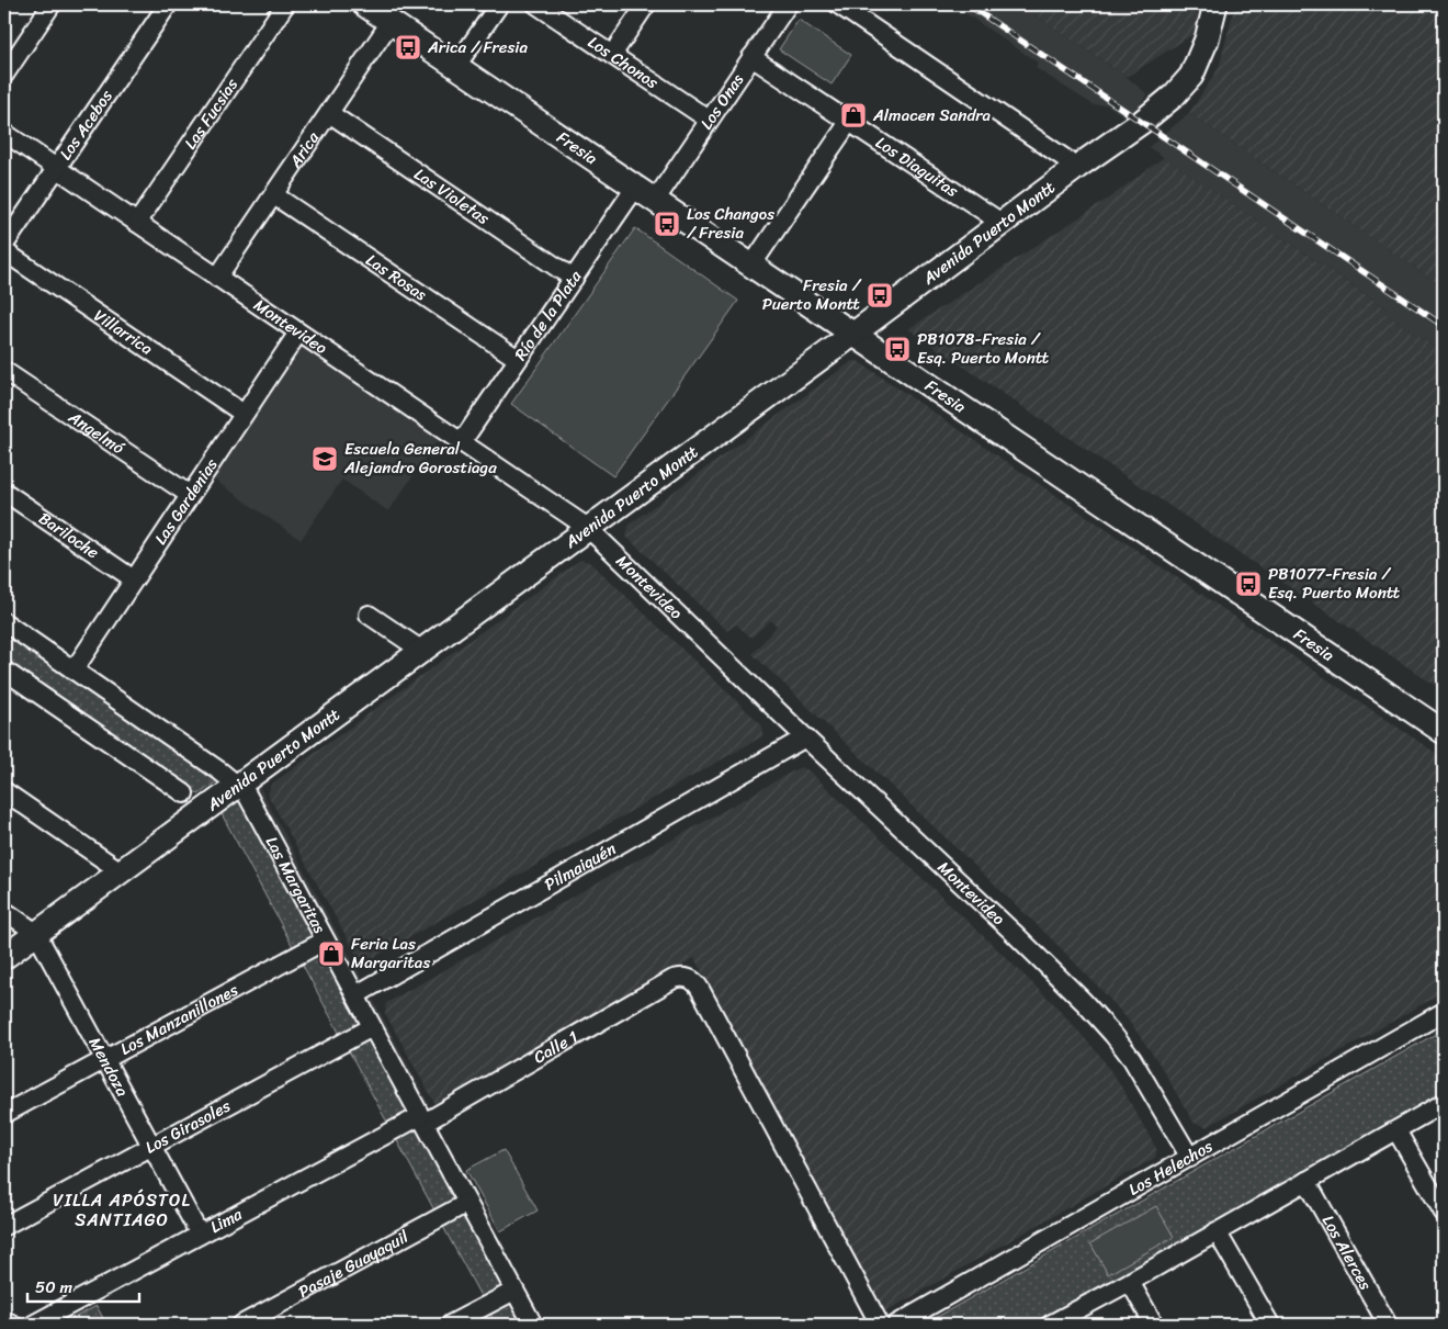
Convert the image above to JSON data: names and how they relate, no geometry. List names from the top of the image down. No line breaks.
{"streets":{"street":["Los Chonos","Los Onas","Las Fucsias","Los Acebos","Fresia","Arica","Los Diaguitas","Las Violetas","Avenida Puerto Montt","Las Rosas","Río de la Plata","Montevideo","Villarrica","Angelmó","Las Gardenias","Bariloche","Pilmaiquén","Las Margaritas","Los Manzanillones","Calle 1","Mendoza","Los Girasoles","Los Helechos","Lima","Los Alerces","Pasaje Guayaquil"]},"crossings":[["Los Chonos","Los Onas"],["Los Onas","Fresia"],["Los Onas","Los Diaguitas"],["Las Fucsias","Montevideo"],["Los Acebos","Montevideo"],["Fresia","Arica"],["Fresia","Avenida Puerto Montt"],["Fresia","Río de la Plata"],["Arica","Las Violetas"],["Arica","Las Rosas"],["Arica","Montevideo"],["Los Diaguitas","Avenida Puerto Montt"],["Las Violetas","Río de la Plata"],["Avenida Puerto Montt","Montevideo"],["Avenida Puerto Montt","Las Margaritas"],["Avenida Puerto Montt","Mendoza"],["Las Rosas","Río de la Plata"],["Río de la Plata","Montevideo"],["Montevideo","Las Gardenias"],["Montevideo","Pilmaiquén"],["Montevideo","Los Helechos"],["Villarrica","Las Gardenias"],["Angelmó","Las Gardenias"],["Las Gardenias","Bariloche"],["Las Gardenias","Las Margaritas"],["Pilmaiquén","Las Margaritas"],["Las Margaritas","Los Manzanillones"],["Las Margaritas","Calle 1"],["Las Margaritas","Los Girasoles"],["Las Margaritas","Lima"],["Las Margaritas","Pasaje Guayaquil"],["Los Manzanillones","Mendoza"],["Calle 1","Lima"],["Mendoza","Los Girasoles"],["Mendoza","Lima"]],"districts":["VILLA APÓSTOL SANTIAGO"],"places":{"bus stop":["Arica / Fresia","Los Changos / Fresia","Fresia / Puerto Montt","PB1078-Fresia / Esq. Puerto Montt","PB1077-Fresia / Esq. Puerto Montt"],"shop":["Almacen Sandra","Feria Las Margaritas"],"school or university":["Escuela General Alejandro Gorostiaga"]},"scale_bar":"50 m"}
